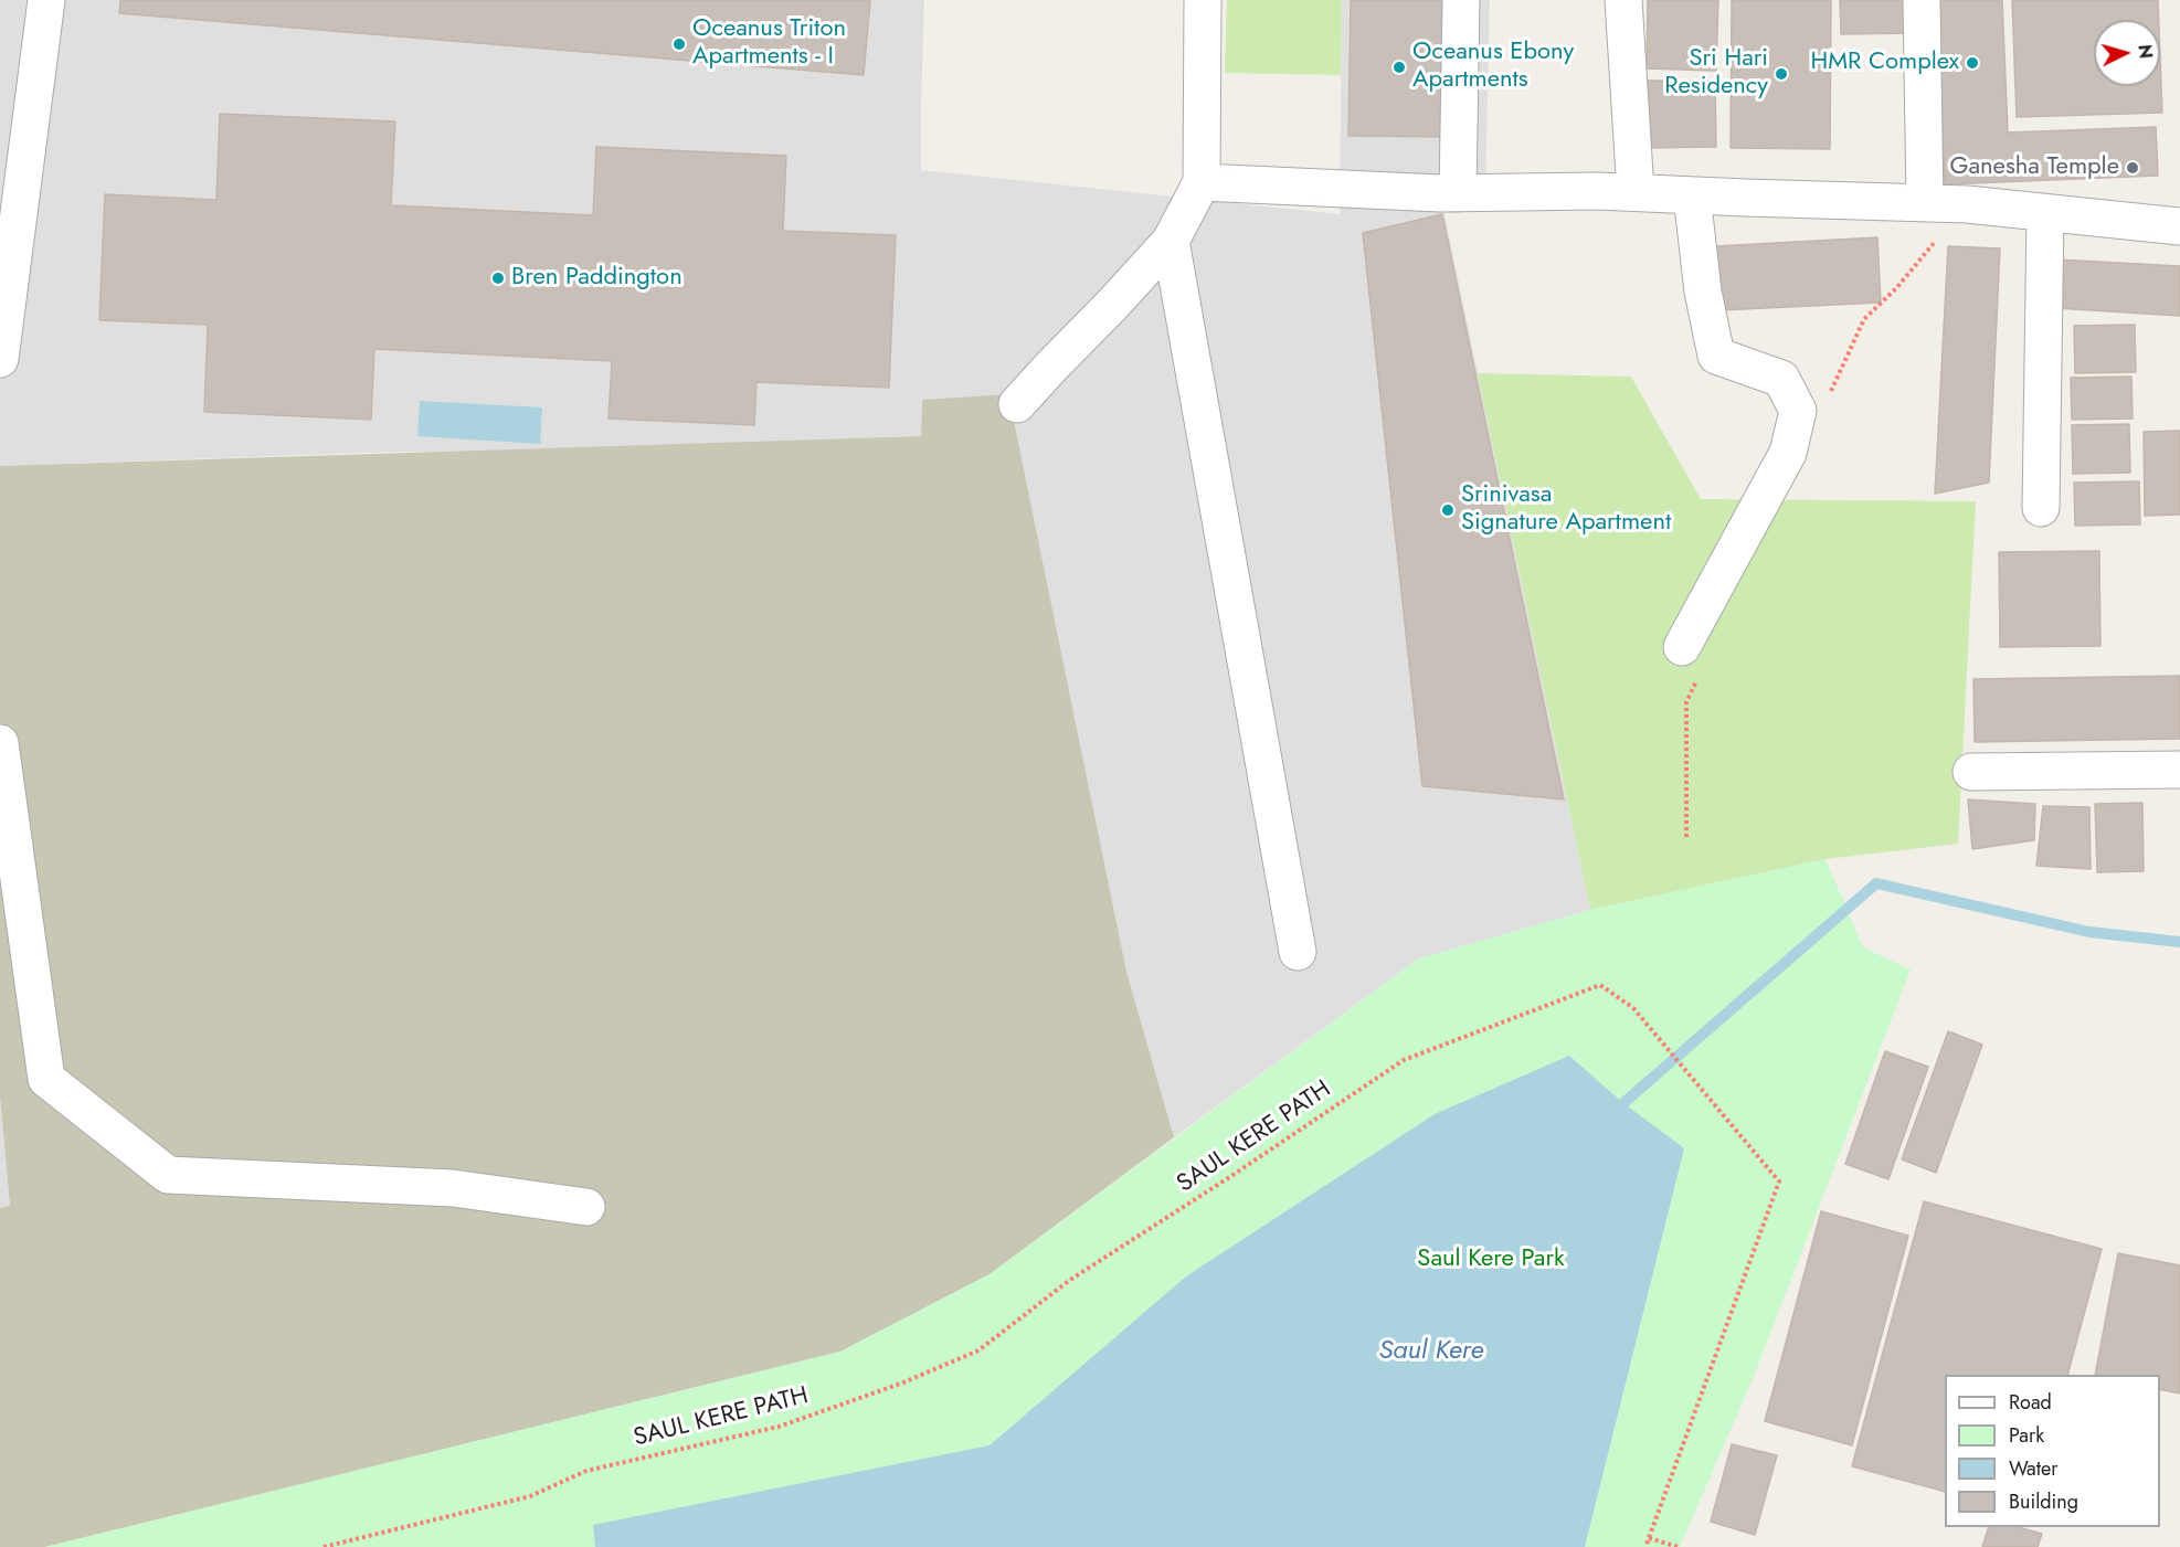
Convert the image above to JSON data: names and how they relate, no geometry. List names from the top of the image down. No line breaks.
{"streets":{"path":["SAUL KERE PATH"]},"water":["Saul Kere"],"parks":["Saul Kere Park"],"places":["Oceanus Triton Apartments - I","HMR Complex","Oceanus Ebony Apartments","Sri Hari Residency","Ganesha Temple","Bren Paddington","Srinivasa Signature Apartment"],"legend":["Road","Park","Water","Building"],"north":"right"}
